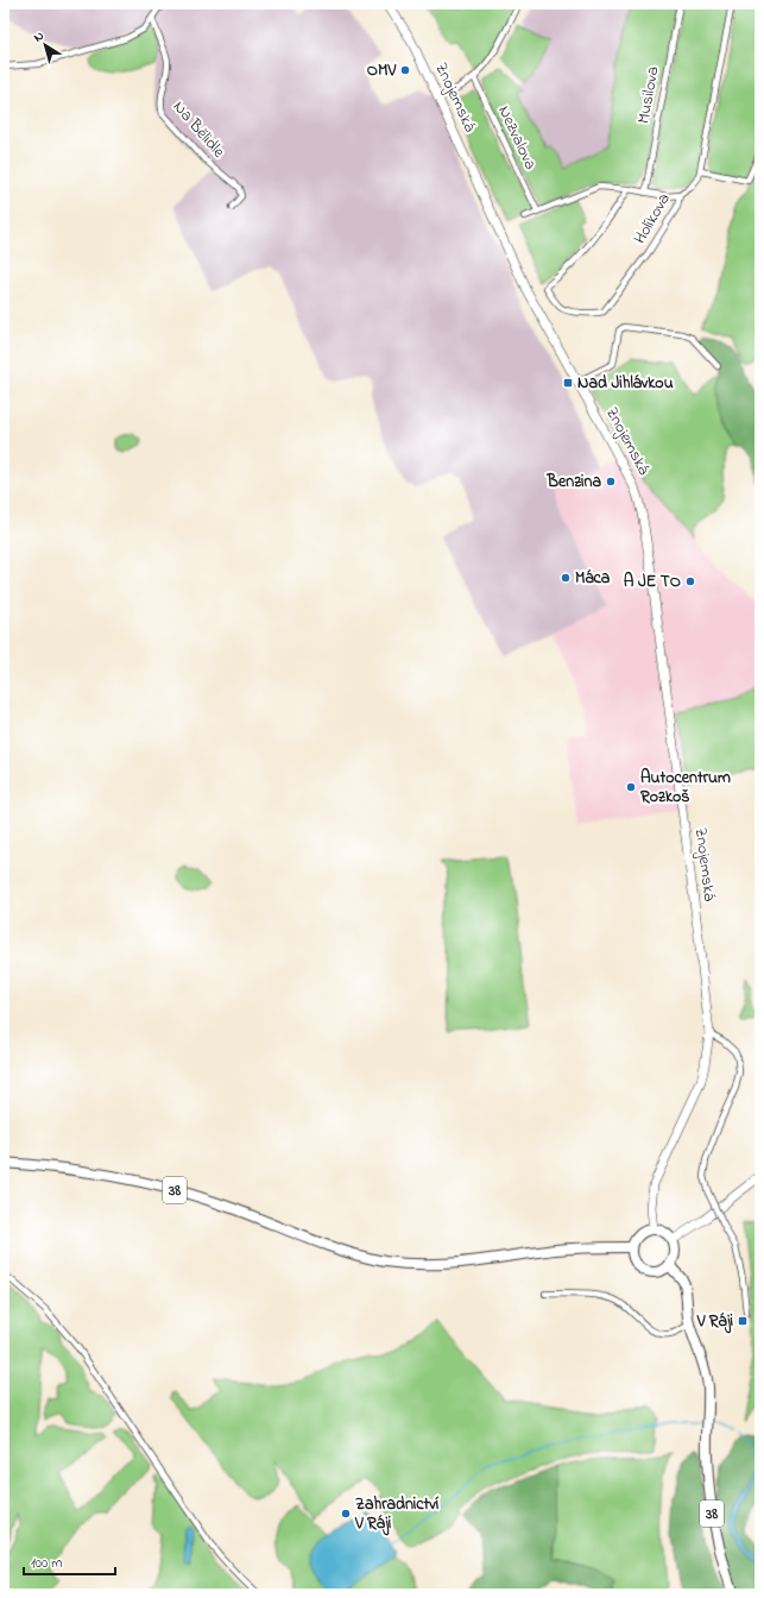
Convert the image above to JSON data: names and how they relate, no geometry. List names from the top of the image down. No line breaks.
{"streets":{"main road":["Znojemská","38"],"street":["Musilova","Na Bělidle","Nezvalova","Holíkova"]},"crossings":[["Znojemská","38"]],"places":{"other":["OMV","Benzina","Máca","A JE TO","Autocentrum Rozkoš","Zahradnictví V Ráji"],"transit":["Nad Jihlávkou","V Ráji"]},"scale_bar":"100 m","north":"top left"}
